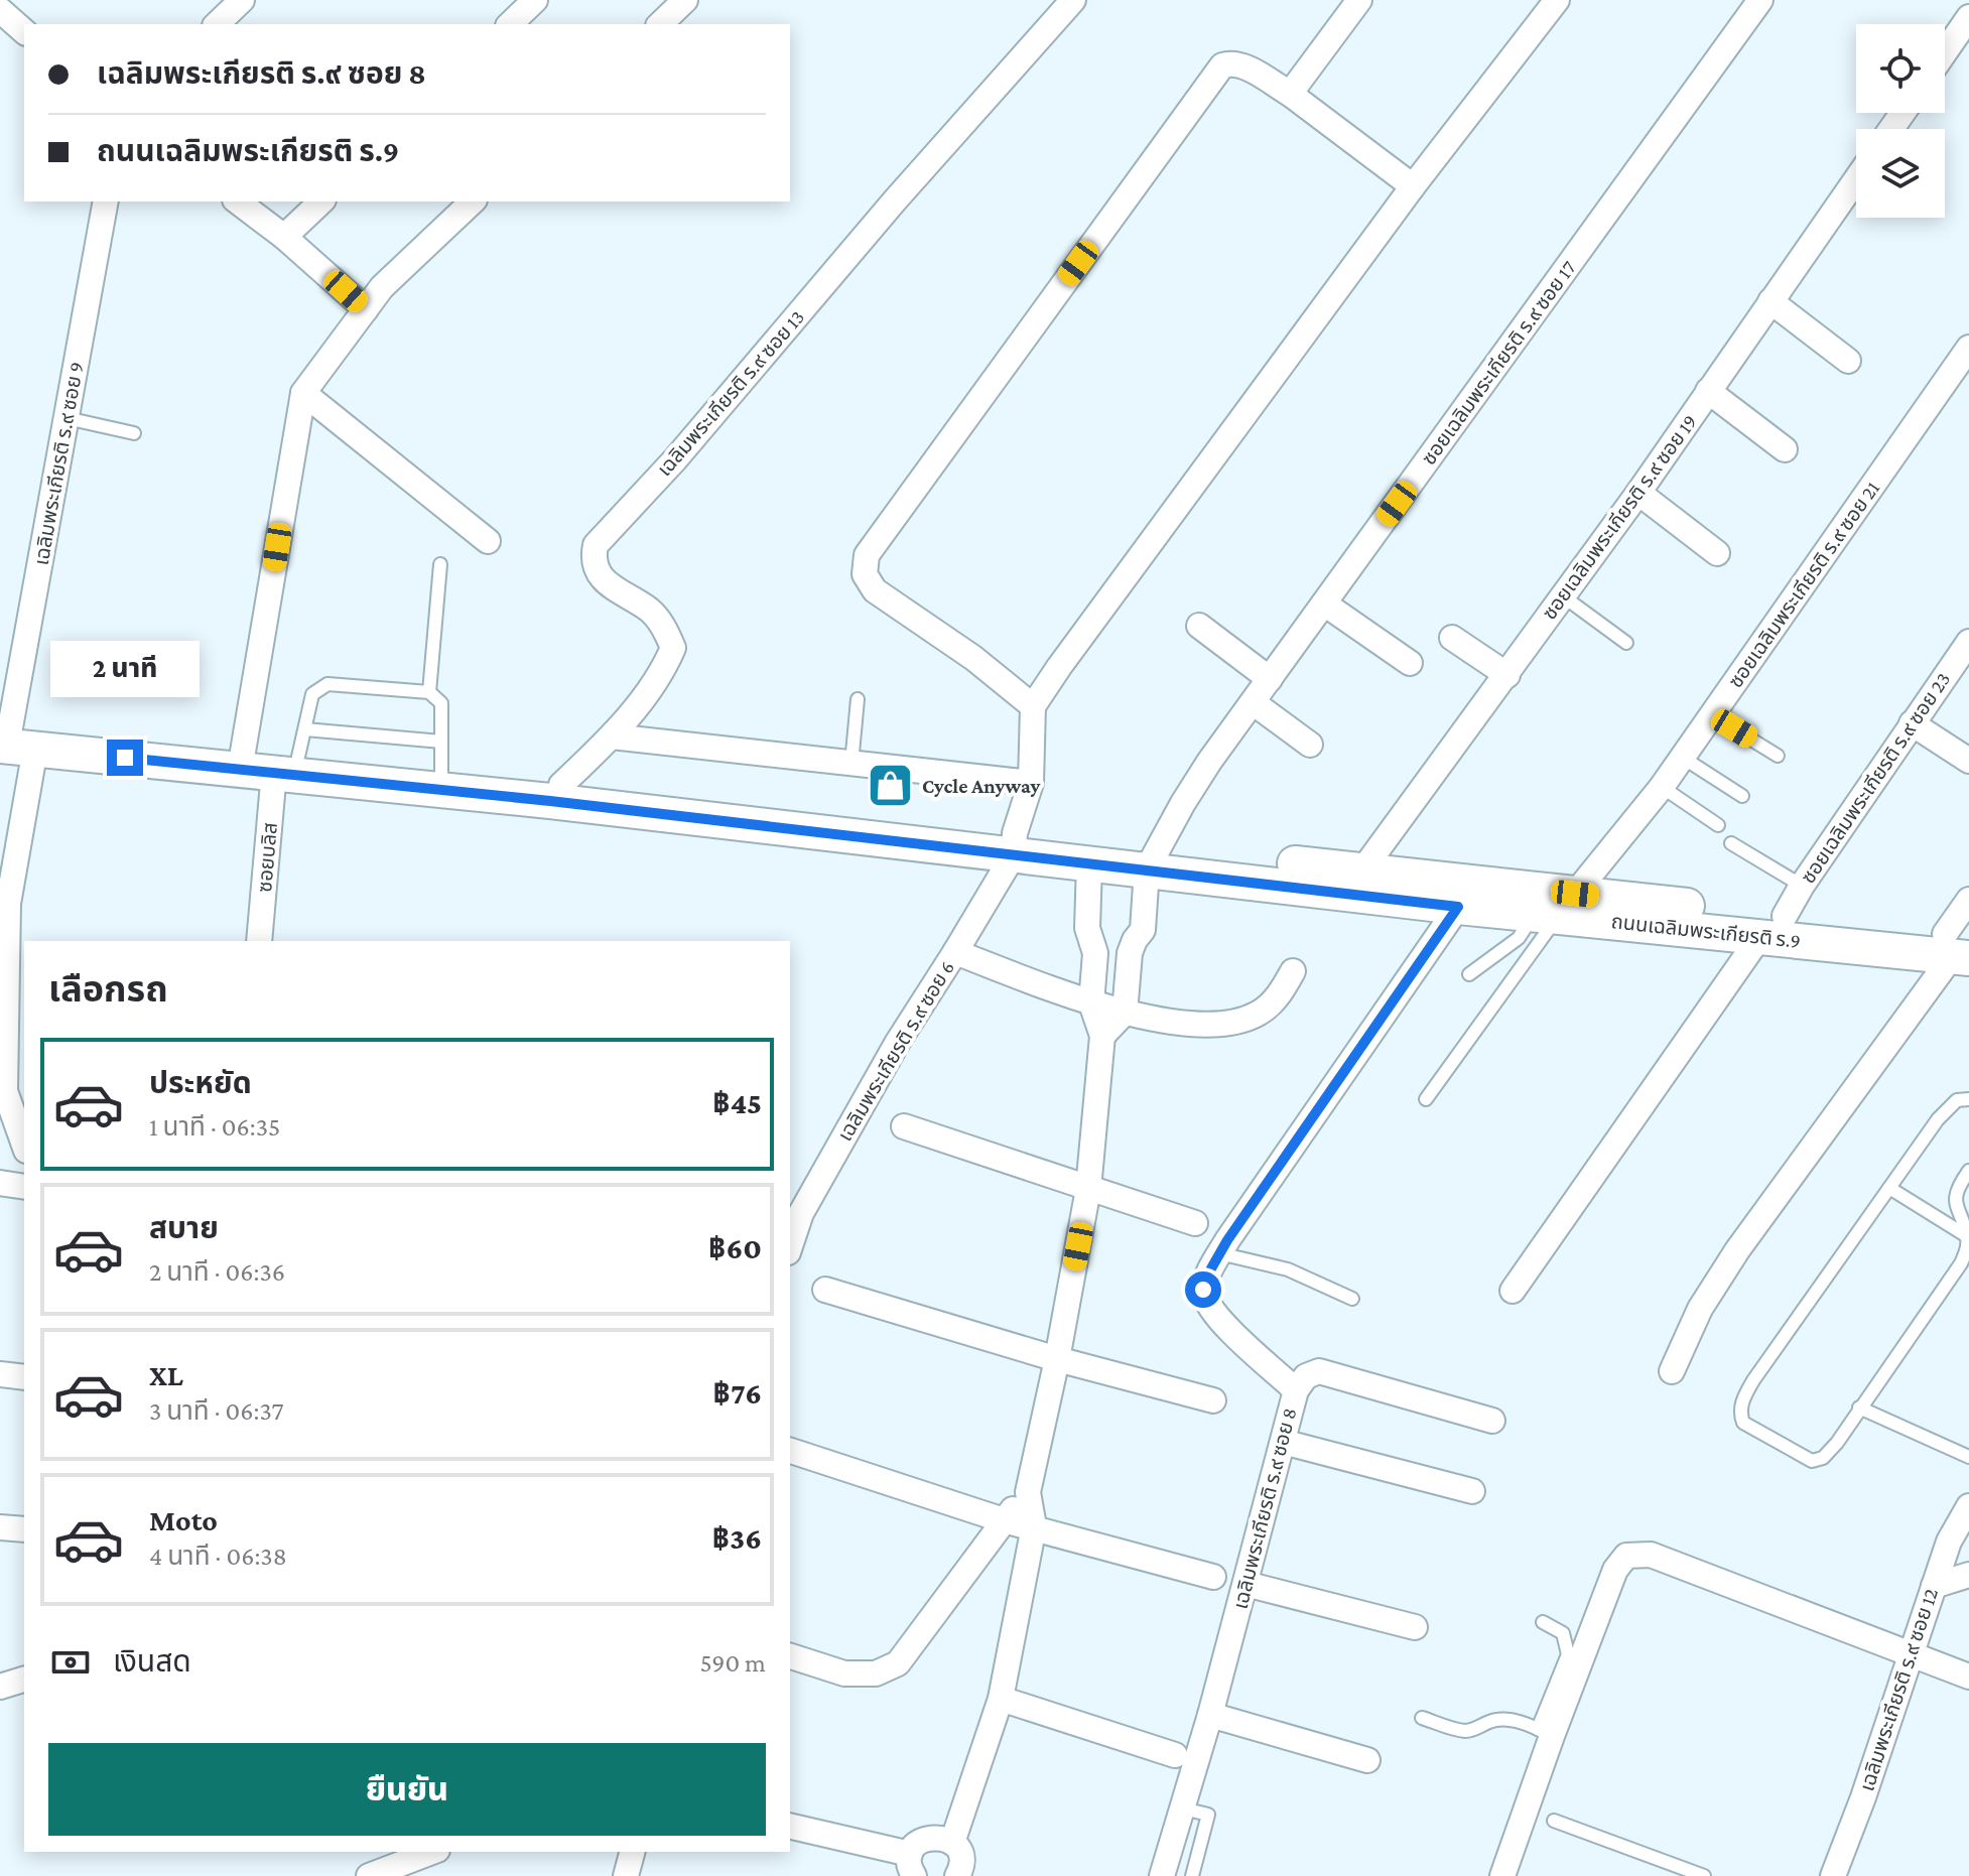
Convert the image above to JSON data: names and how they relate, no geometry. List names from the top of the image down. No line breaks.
{"streets":{"main road":["ถนนเฉลิมพระเกียรติ ร.9"],"street":["ซอยเฉลิมพระเกียรติ ร.๙ ซอย 17","เฉลิมพระเกียรติ ร.๙ ซอย 13","เฉลิมพระเกียรติ ร.๙ ซอย 9","ซอยเฉลิมพระเกียรติ ร.๙ ซอย 19","ซอยเฉลิมพระเกียรติ ร.๙ ซอย 21","ซอยเฉลิมพระเกียรติ ร.๙ ซอย 23","ซอยบลิส","เฉลิมพระเกียรติ ร.๙ ซอย 6","เฉลิมพระเกียรติ ร.๙ ซอย 8","เฉลิมพระเกียรติ ร.๙ ซอย 12"]},"crossings":[["ซอยเฉลิมพระเกียรติ ร.๙ ซอย 17","ถนนเฉลิมพระเกียรติ ร.9"],["เฉลิมพระเกียรติ ร.๙ ซอย 13","ถนนเฉลิมพระเกียรติ ร.9"],["เฉลิมพระเกียรติ ร.๙ ซอย 9","ถนนเฉลิมพระเกียรติ ร.9"],["ซอยเฉลิมพระเกียรติ ร.๙ ซอย 19","ถนนเฉลิมพระเกียรติ ร.9"],["ซอยเฉลิมพระเกียรติ ร.๙ ซอย 21","ถนนเฉลิมพระเกียรติ ร.9"],["ซอยเฉลิมพระเกียรติ ร.๙ ซอย 23","ถนนเฉลิมพระเกียรติ ร.9"],["ซอยบลิส","ถนนเฉลิมพระเกียรติ ร.9"],["ถนนเฉลิมพระเกียรติ ร.9","เฉลิมพระเกียรติ ร.๙ ซอย 6"],["ถนนเฉลิมพระเกียรติ ร.9","เฉลิมพระเกียรติ ร.๙ ซอย 8"]],"places":{"shop":["Cycle Anyway"]},"page":{"banner":["เฉลิมพระเกียรติ ร.๙ ซอย 8","ถนนเฉลิมพระเกียรติ ร.9"],"bubble":"2 นาที","heading":"เลือกรถ","list":[{"name":"ประหยัด","note":"1 นาที · 06:35","value":"฿45"},{"name":"สบาย","note":"2 นาที · 06:36","value":"฿60"},{"name":"XL","note":"3 นาที · 06:37","value":"฿76"},{"name":"Moto","note":"4 นาที · 06:38","value":"฿36"}],"pay":["เงินสด","590 m"],"buttons":"ยืนยัน"}}
